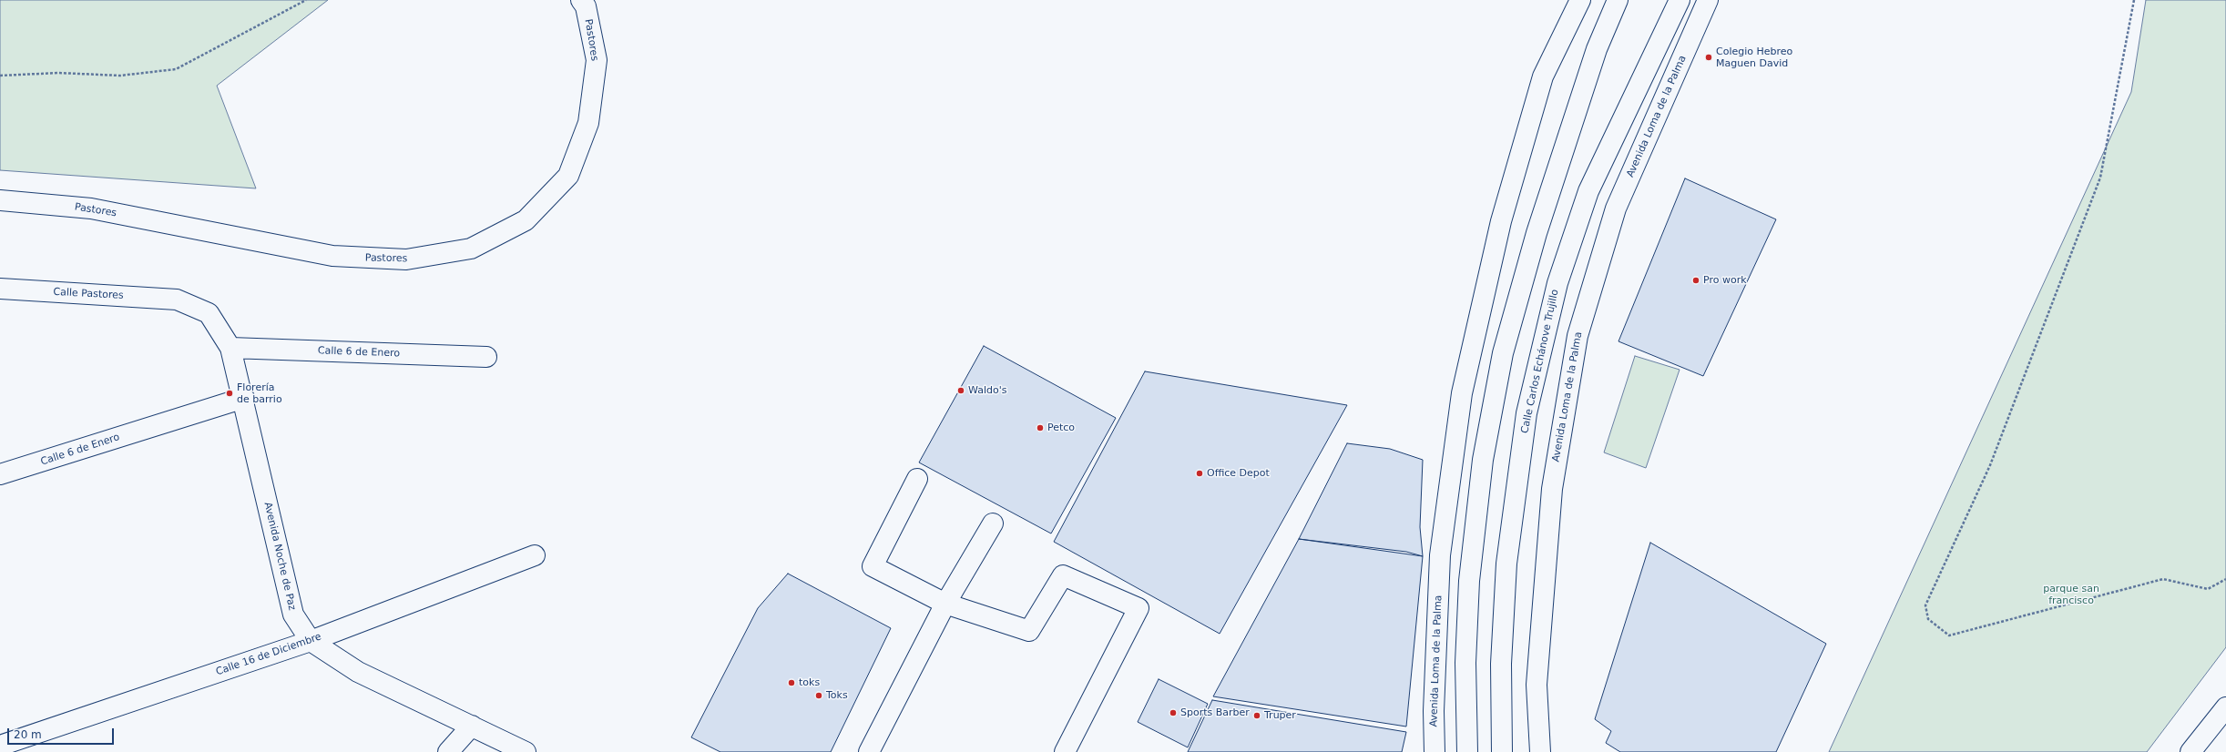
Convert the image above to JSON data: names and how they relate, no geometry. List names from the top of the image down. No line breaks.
{"streets":{"street":["Pastores","Avenida Loma de la Palma","Calle Pastores","Calle 6 de Enero","Calle Carlos Echánove Trujillo","Avenida Noche de Paz","Calle 16 de Diciembre"]},"crossings":[["Calle Pastores","Avenida Noche de Paz"],["Calle 6 de Enero","Avenida Noche de Paz"],["Avenida Noche de Paz","Calle 16 de Diciembre"]],"parks":["parque san francisco"],"places":["Colegio Hebreo Maguen David","Pro work","Waldo's","Florería de barrio","Petco","Office Depot","toks","Toks","Sports Barber","Truper"],"scale_bar":"20 m"}
